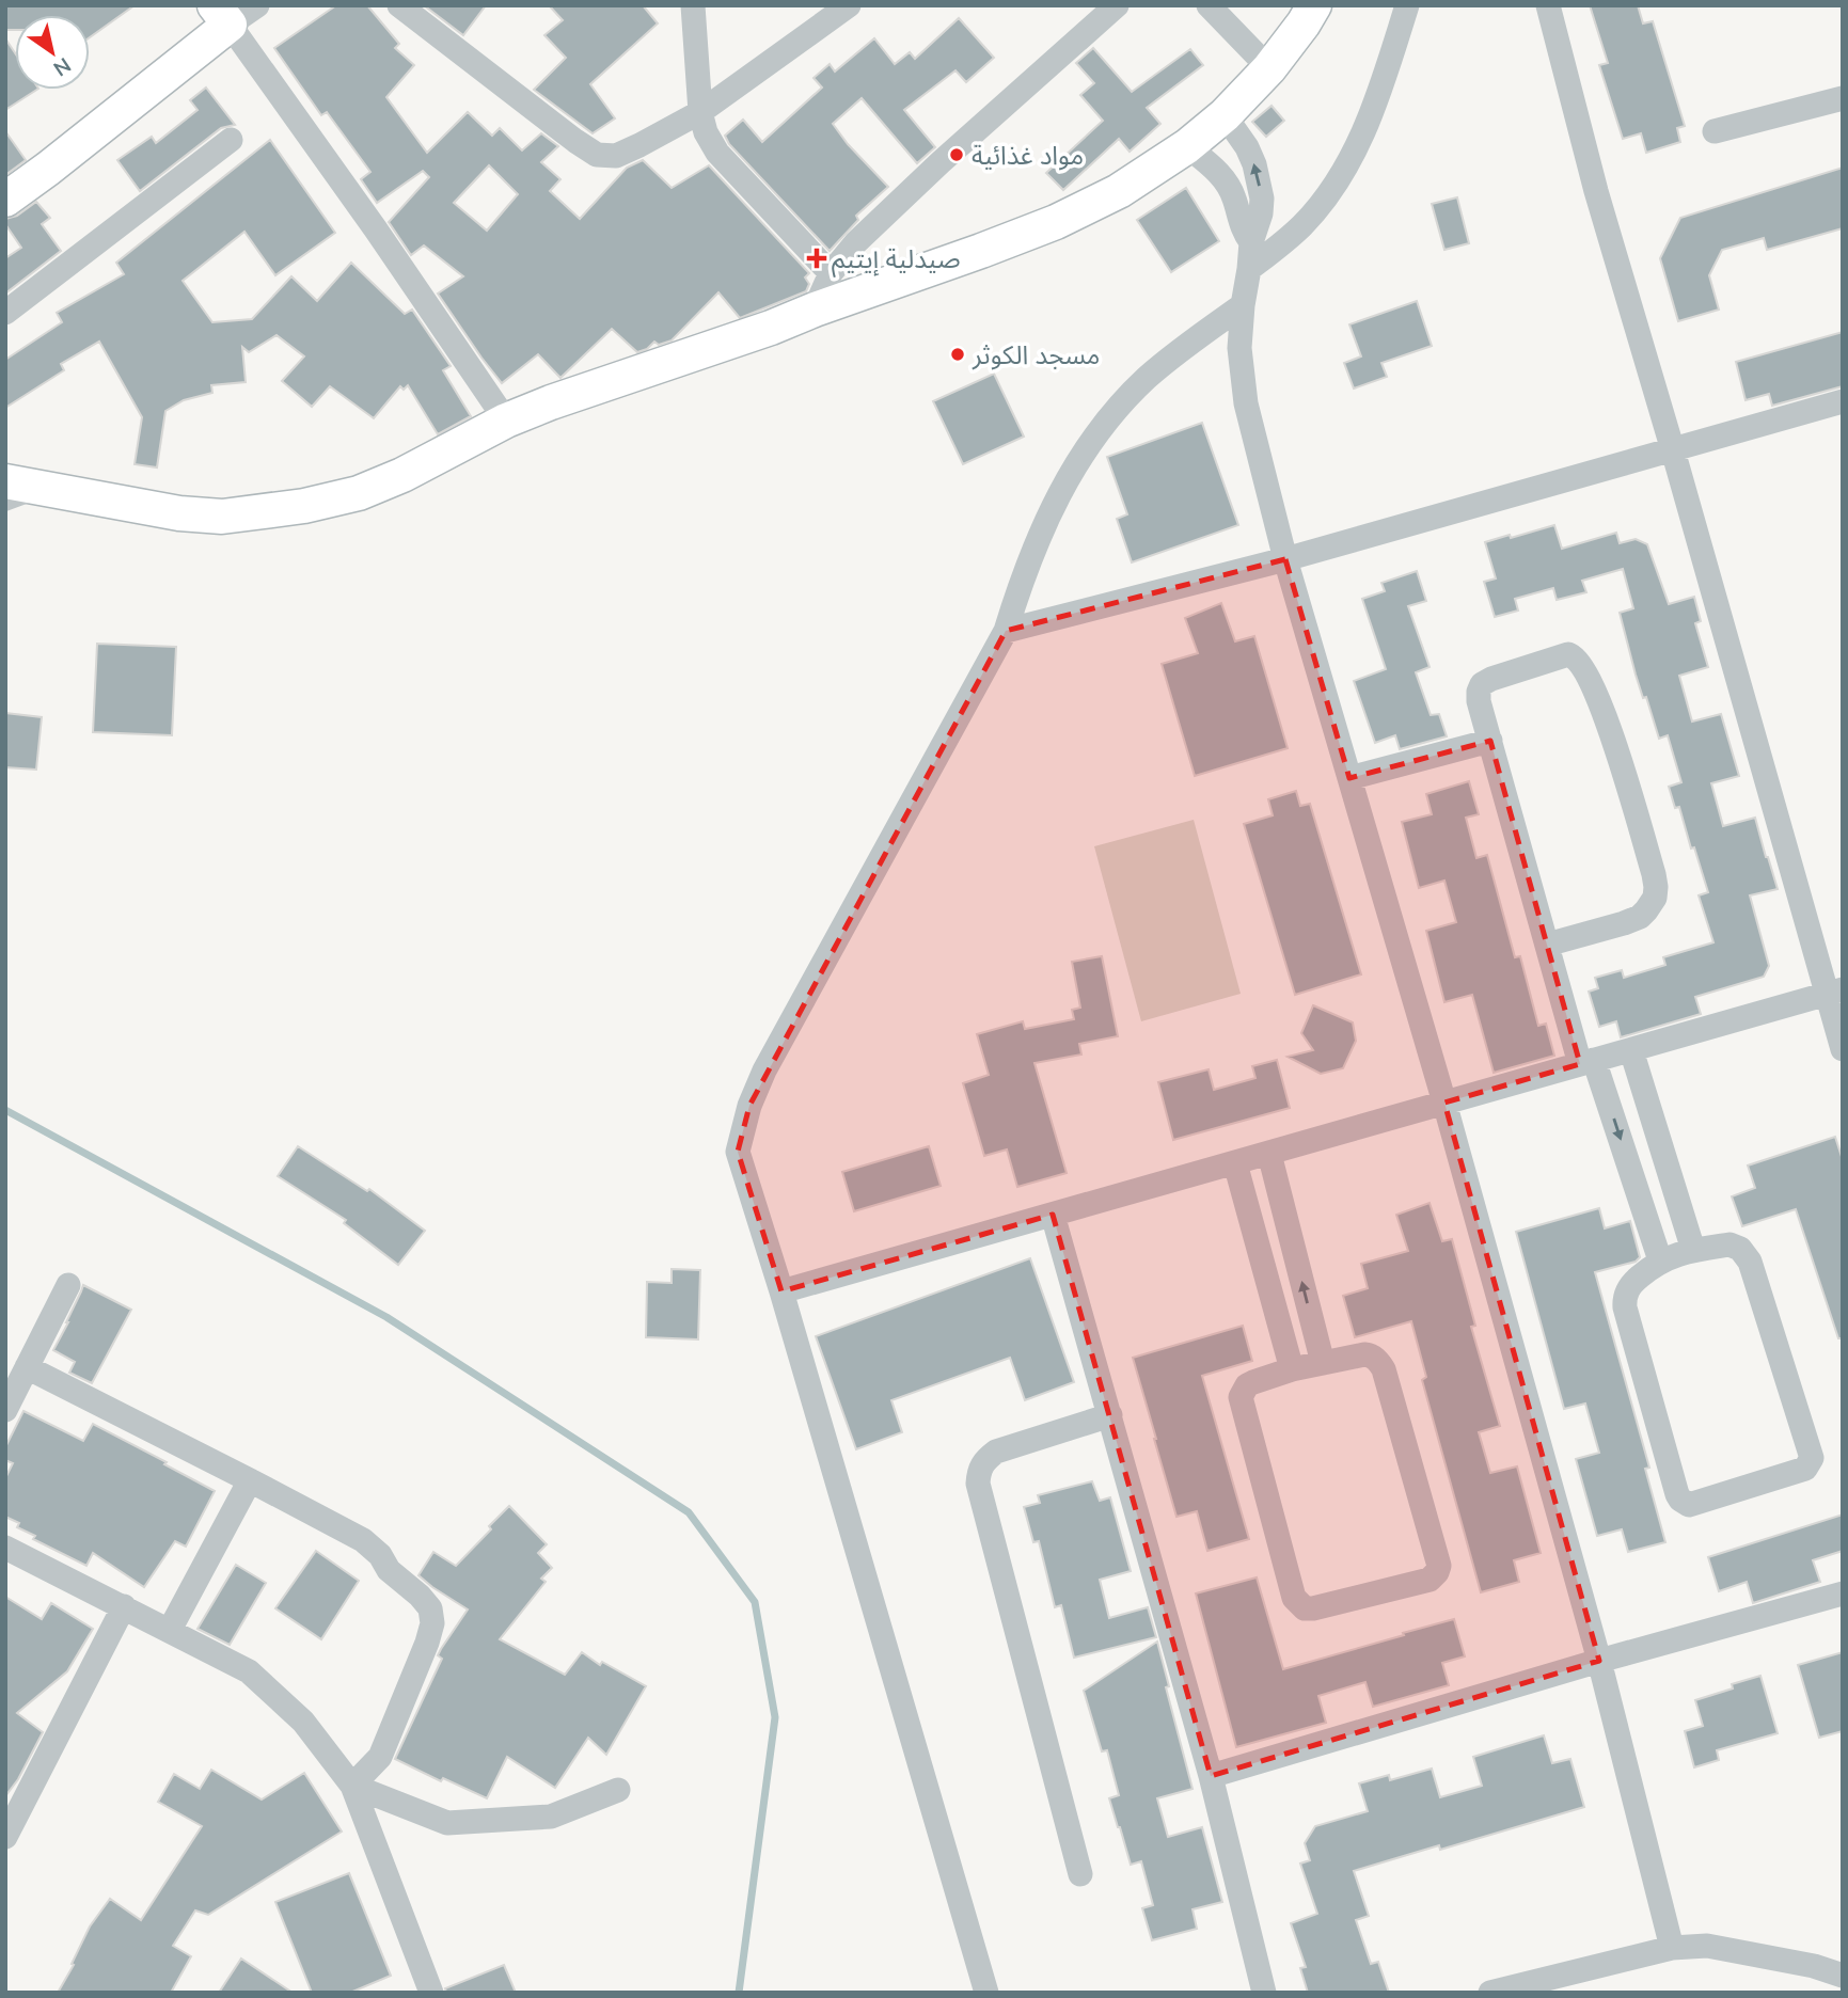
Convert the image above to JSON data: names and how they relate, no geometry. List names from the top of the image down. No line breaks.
{"places":{"other":["مواد غذائية","مسجد الكوثر"],"health":["صيدلية إيتيم"]},"north":"bottom right"}
